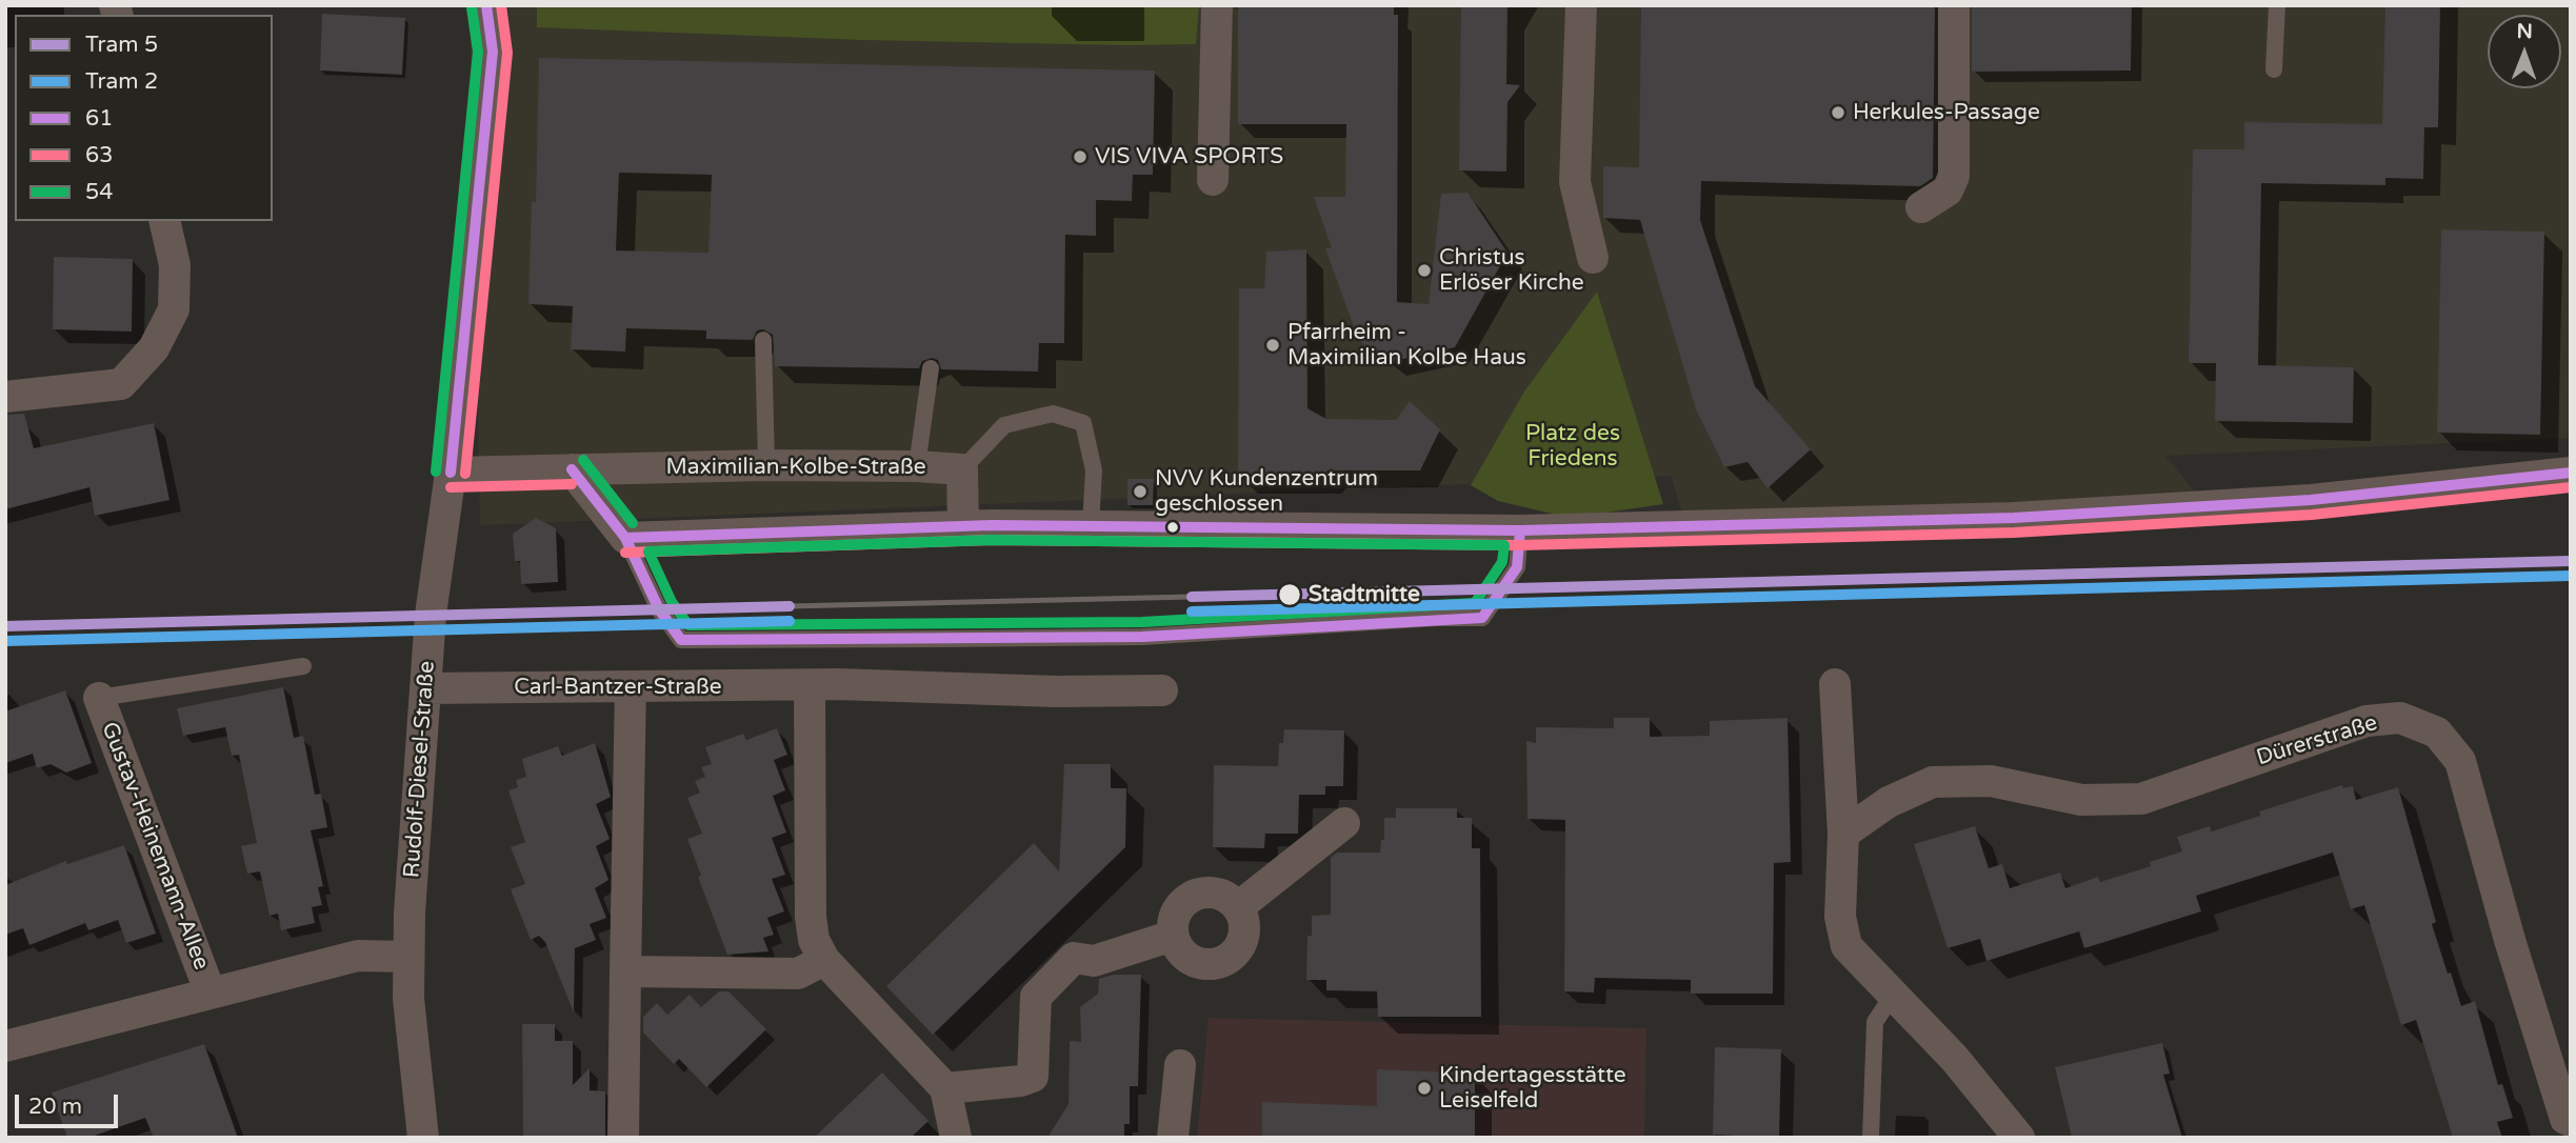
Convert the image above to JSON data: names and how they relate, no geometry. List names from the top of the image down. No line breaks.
{"streets":{"street":["Maximilian-Kolbe-Straße","Carl-Bantzer-Straße","Dürerstraße","Rudolf-Diesel-Straße","Gustav-Heinemann-Allee"]},"crossings":[["Maximilian-Kolbe-Straße","Rudolf-Diesel-Straße"],["Carl-Bantzer-Straße","Rudolf-Diesel-Straße"],["Rudolf-Diesel-Straße","Gustav-Heinemann-Allee"]],"parks":["Platz des Friedens"],"places":["Herkules-Passage","VIS VIVA SPORTS","Christus Erlöser Kirche","Pfarrheim - Maximilian Kolbe Haus","NVV Kundenzentrum geschlossen","Stadtmitte","Kindertagesstätte Leiselfeld"],"lines":["transit line 61","transit line 63","transit line 54","tram line 5","tram line 2"],"legend":["Tram 5","Tram 2","61","63","54"],"scale_bar":"20 m","north":"top"}
